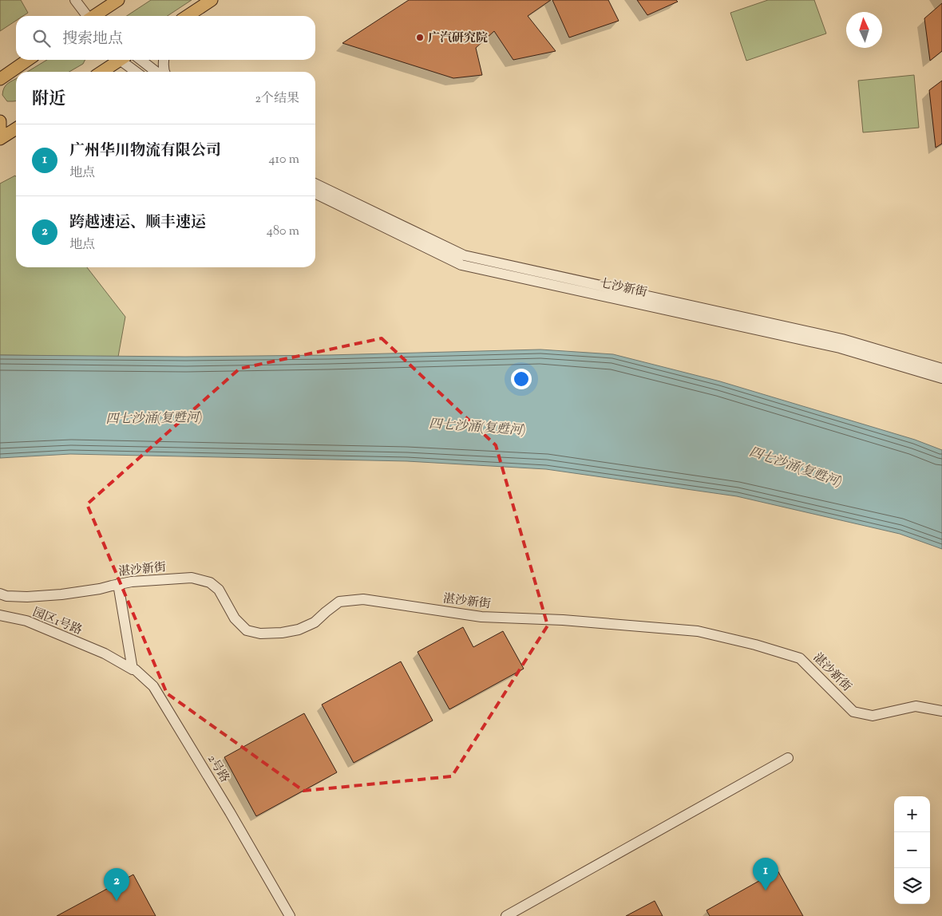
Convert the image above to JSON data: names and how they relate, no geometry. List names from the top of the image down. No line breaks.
{"streets":{"street":["七沙新街","湛沙新街","园区1号路","2号路"]},"crossings":[["园区1号路","2号路"]],"water":["四七沙涌(复甦河)"],"places":["广汽研究院"],"north":"top","page":{"search":"搜索地点","heading":["附近","2个结果"],"list":[{"mark":"1","name":"广州华川物流有限公司","note":"地点","value":"410 m"},{"mark":"2","name":"跨越速运、顺丰速运","note":"地点","value":"480 m"}],"map_buttons":["+","−"],"pins":["1","2"]}}
